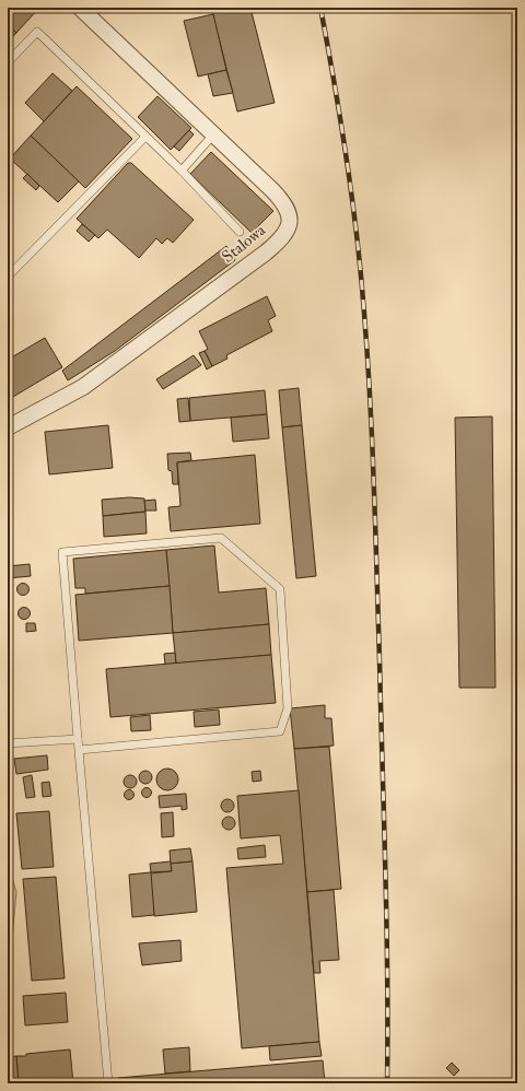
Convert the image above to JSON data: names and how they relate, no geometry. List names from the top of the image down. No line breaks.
{"streets":{"street":["Stalowa"]}}
